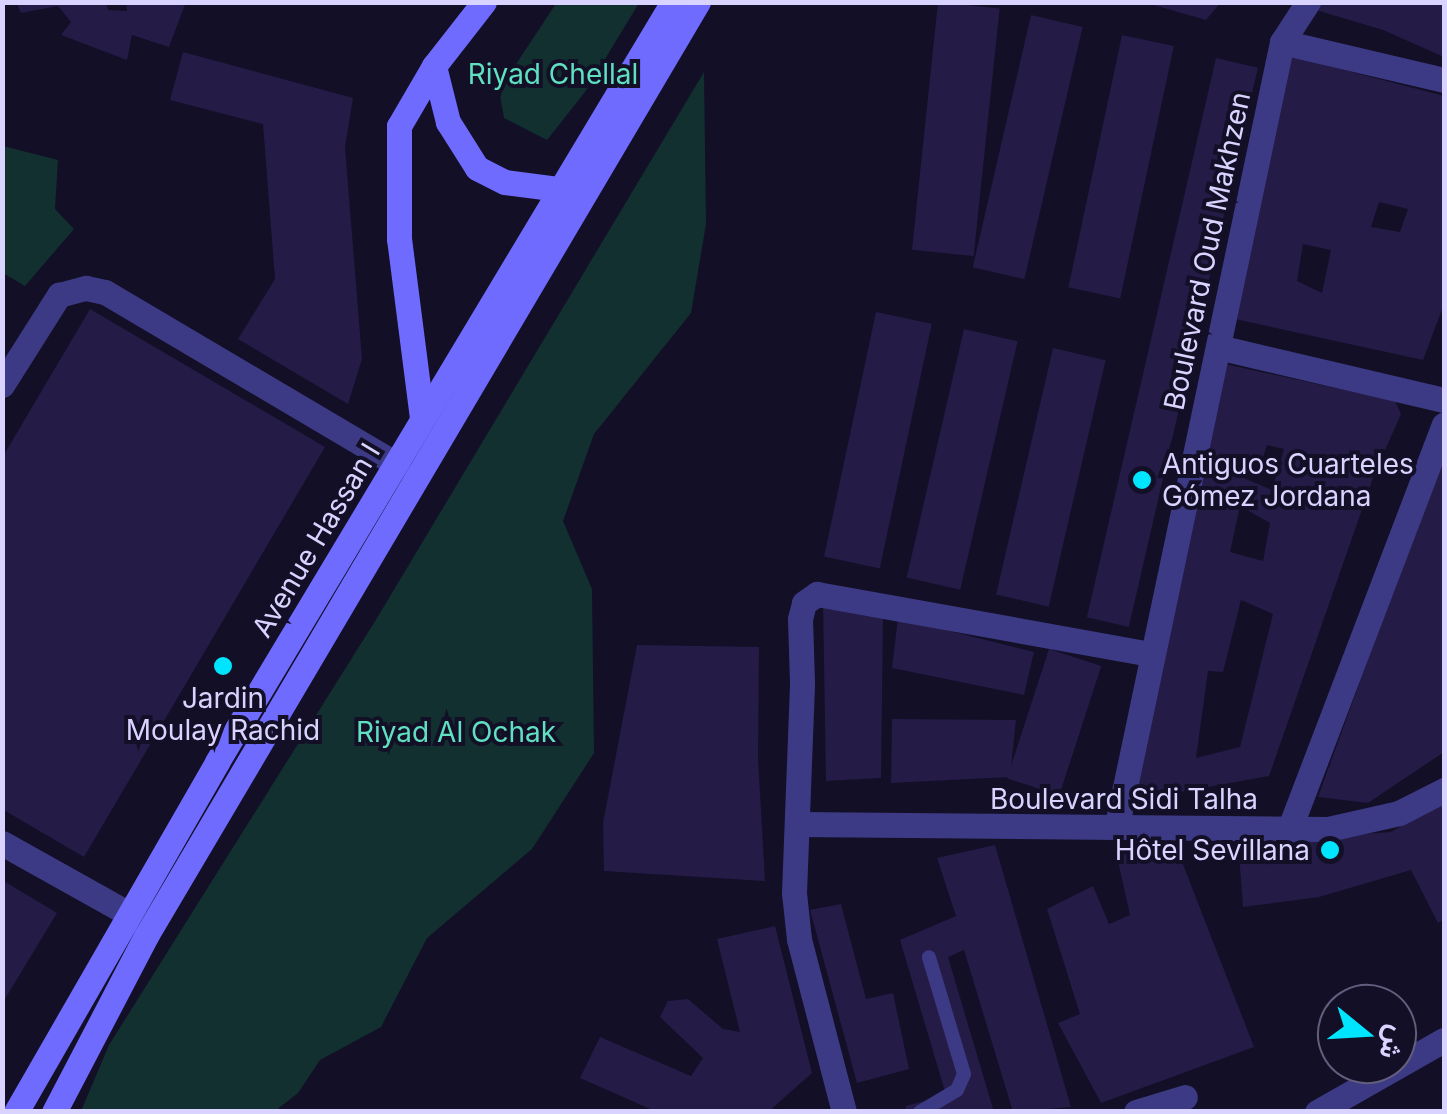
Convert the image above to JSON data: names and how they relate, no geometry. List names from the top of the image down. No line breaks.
{"streets":{"main road":["Avenue Hassan I"],"street":["Boulevard Oud Makhzen","Boulevard Sidi Talha"]},"crossings":[["Boulevard Oud Makhzen","Boulevard Sidi Talha"]],"parks":["Riyad Chellal","Riyad Al Ochak"],"places":["Antiguos Cuarteles Gómez Jordana","Jardin Moulay Rachid","Hôtel Sevillana"],"north":"right"}
